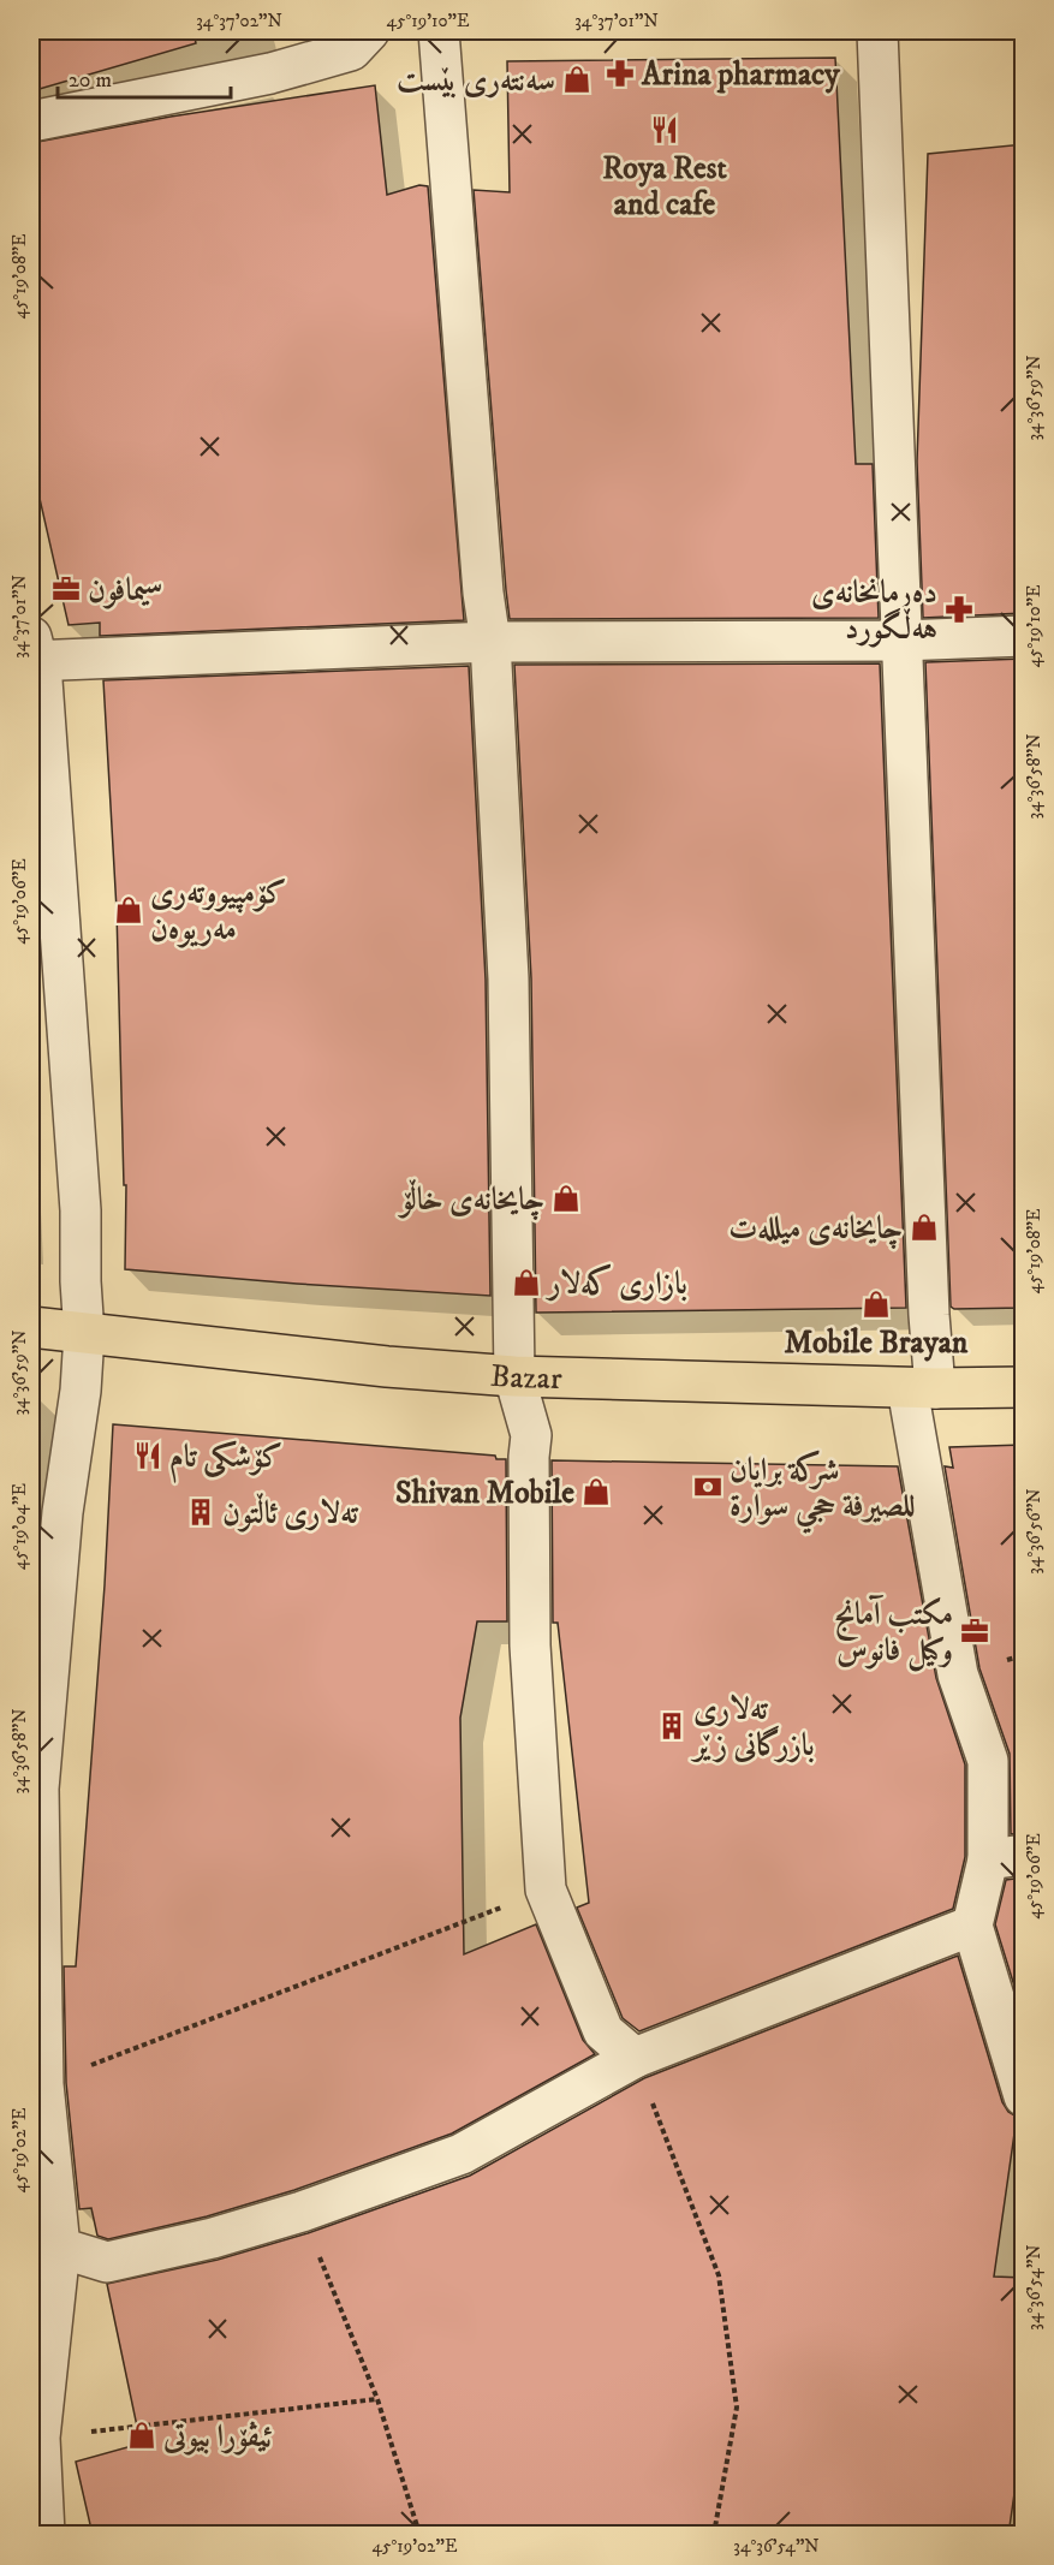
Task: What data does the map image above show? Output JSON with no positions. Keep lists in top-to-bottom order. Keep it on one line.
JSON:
{"streets":{"main road":["Bazar"]},"places":{"pharmacy":["Arina pharmacy","دەرمانخانەی هەڵگورد"],"shop":["سەنتەری بێست","کۆمپیووتەری مەریوەن","چایخانەی خاڵۆ","چایخانەی میللەت","بازاری کەلار","Mobile Brayan","Shivan Mobile","ئیڤۆرا بیوتی"],"restaurant":["Roya Rest and cafe","کۆشکی تام"],"office":["سيمافون","مكتب آمانج وكيل فانوس"],"bank":["شركة برايان للصيرفة حجي سوارة"],"building":["تەلاری ئاڵتون","تەلاری بازرگانی زێر"]},"scale_bar":"20 m","coordinates":["34°37'02\"N","45°19'10\"E","34°37'01\"N","45°19'08\"E","34°36'59\"N","34°36'58\"N","45°19'06\"E","45°19'04\"E","34°36'56\"N","45°19'02\"E","34°36'54\"N"]}
